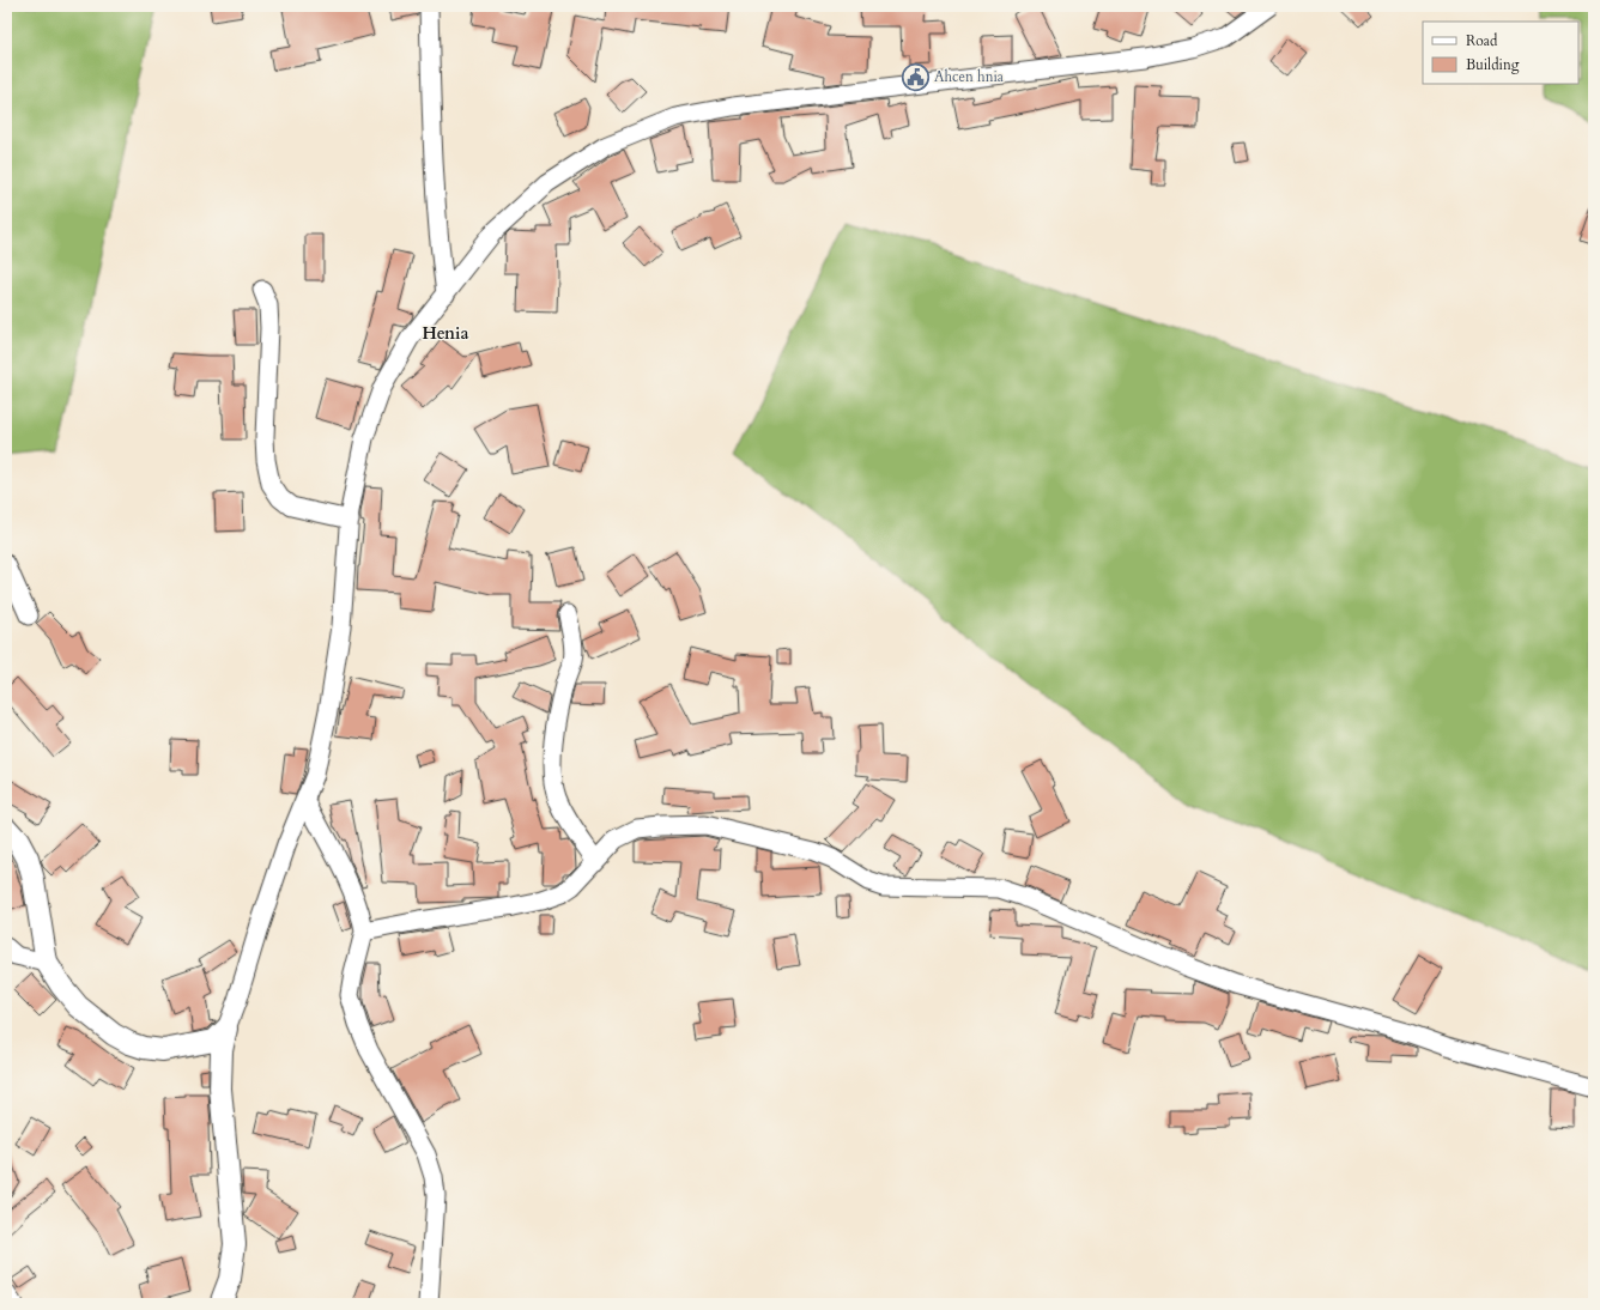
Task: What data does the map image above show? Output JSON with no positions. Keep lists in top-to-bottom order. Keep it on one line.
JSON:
{"districts":["Henia"],"places":{"public building":["Ahcen hnia"]},"legend":["Road","Building"]}
